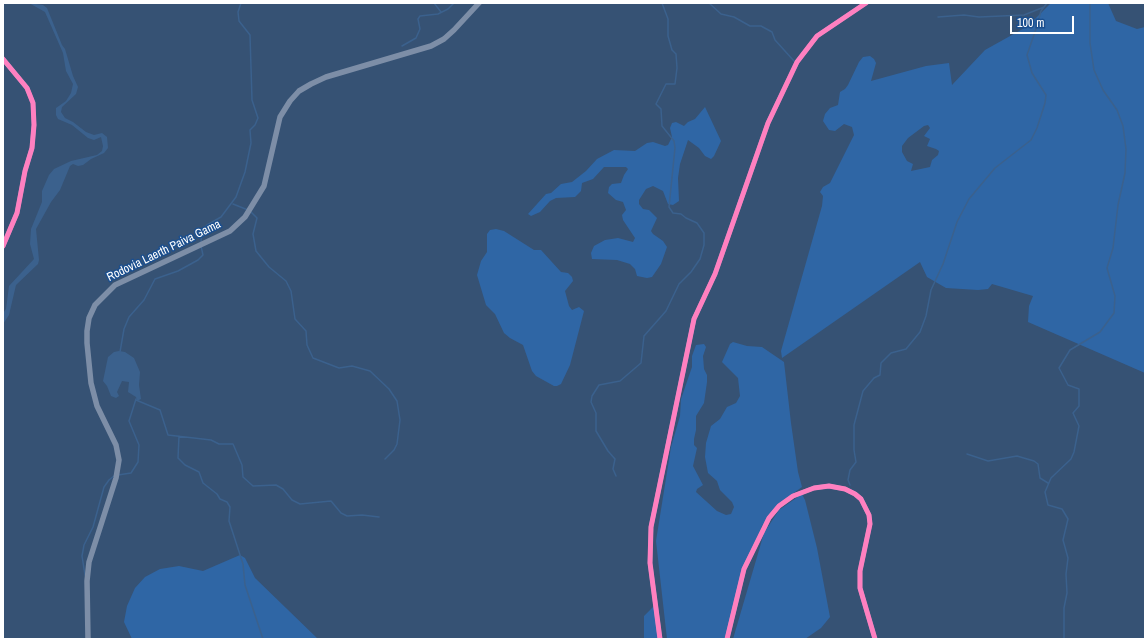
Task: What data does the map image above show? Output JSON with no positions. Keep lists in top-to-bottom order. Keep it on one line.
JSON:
{"streets":{"main road":["Rodovia Laerth Paiva Gama"]},"scale_bar":"100 m"}
